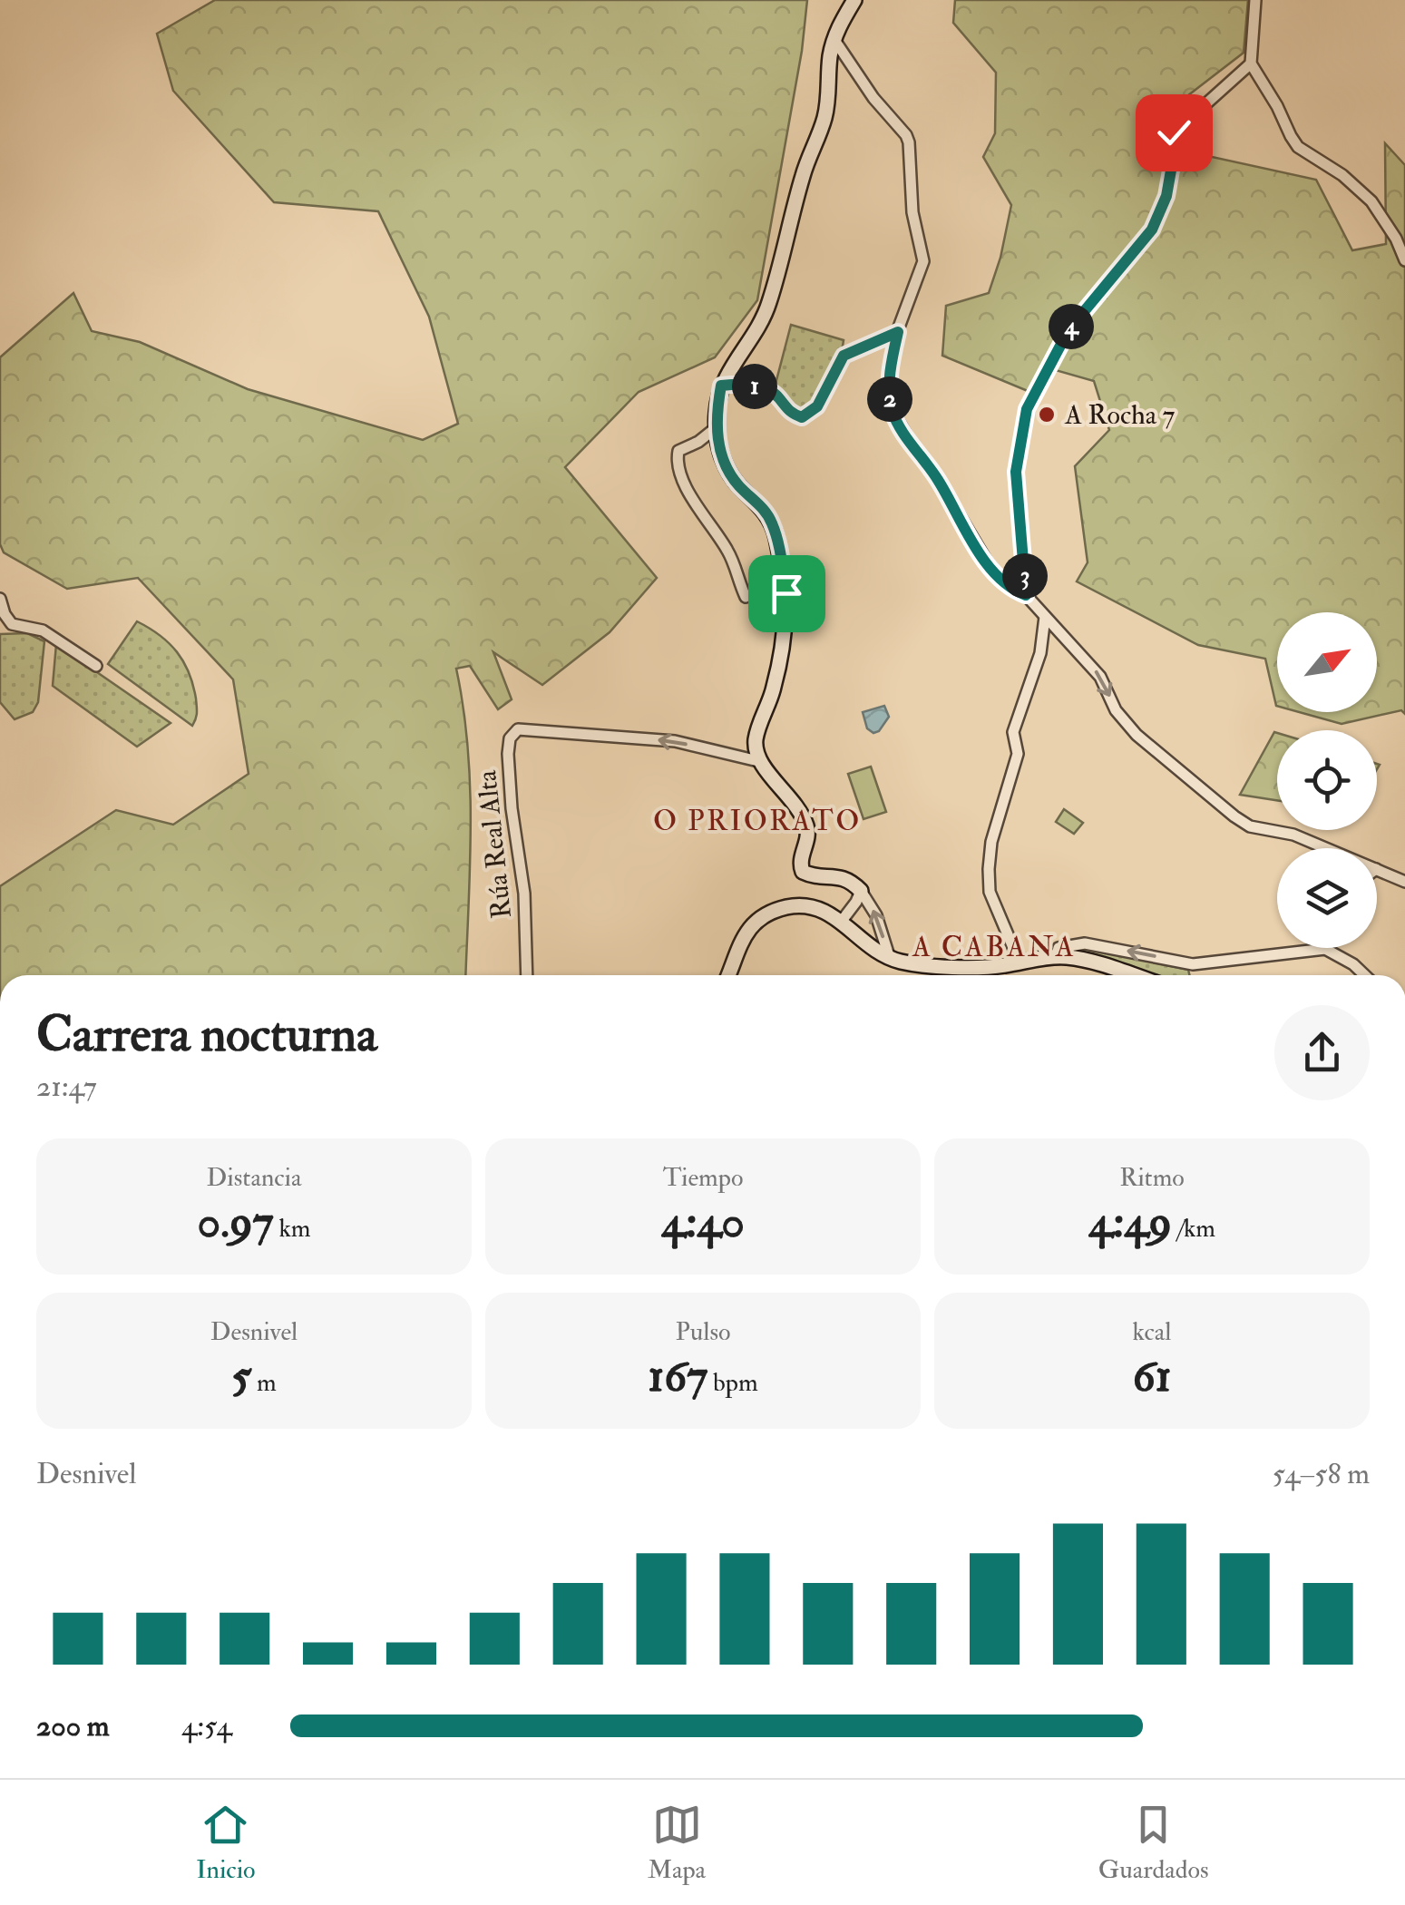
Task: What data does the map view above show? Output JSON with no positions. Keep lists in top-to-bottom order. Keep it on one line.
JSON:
{"streets":{"street":["Rúa Real Alta"]},"districts":["O PRIORATO","A CABANA"],"places":["A Rocha 7"],"north":"top right","page":{"pins":["4","1","2","3"],"heading":["Carrera nocturna","21:47"],"stats":[["Distancia","0.97 km"],["Tiempo","4:40"],["Ritmo","4:49 /km"],["Desnivel","5 m"],["Pulso","167 bpm"],["kcal","61"]],"chart":["Desnivel","54–58 m"],"list":[{"name":"200 m","note":"4:54"}],"tabs":["Inicio","Mapa","Guardados"]}}
